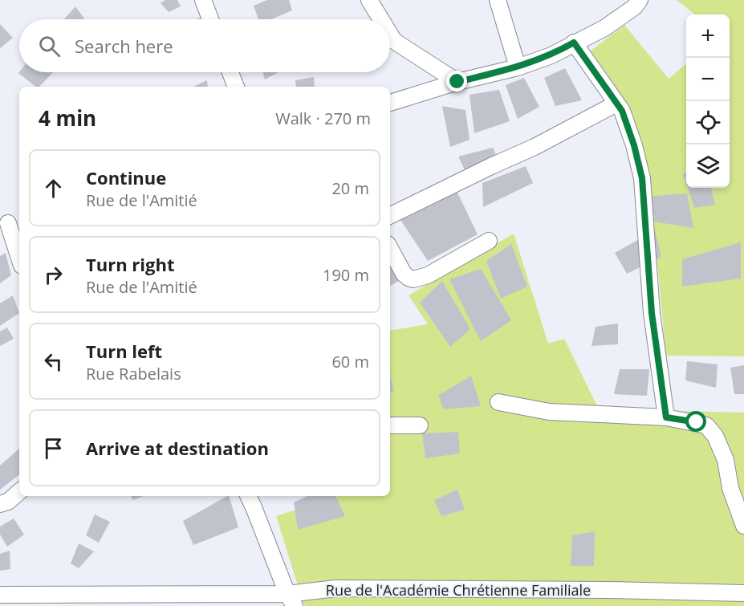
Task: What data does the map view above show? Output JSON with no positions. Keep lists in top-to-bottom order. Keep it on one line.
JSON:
{"streets":{"street":["Rue de l'Académie Chrétienne Familiale"]},"page":{"map_buttons":["+","−"],"search":"Search here","heading":["4 min","Walk · 270 m"],"list":[["Continue","Rue de l'Amitié","20 m"],["Turn right","Rue de l'Amitié","190 m"],["Turn left","Rue Rabelais","60 m"],"Arrive at destination"]}}
